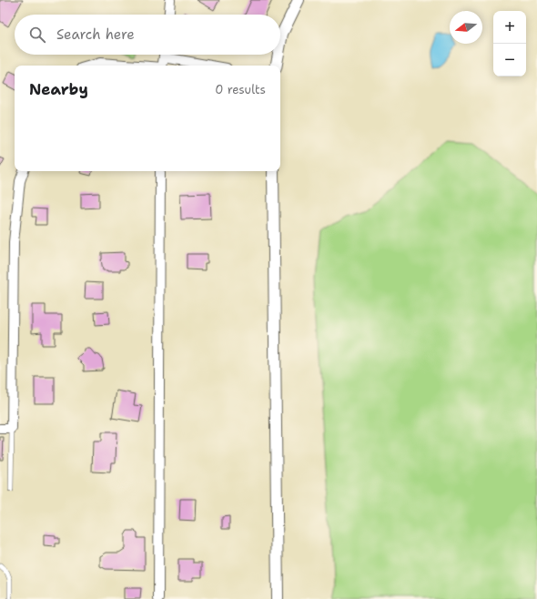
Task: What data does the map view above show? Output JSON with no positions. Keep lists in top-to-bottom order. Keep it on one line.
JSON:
{"north":"left","page":{"map_buttons":["+","−"],"search":"Search here","heading":["Nearby","0 results"]}}
